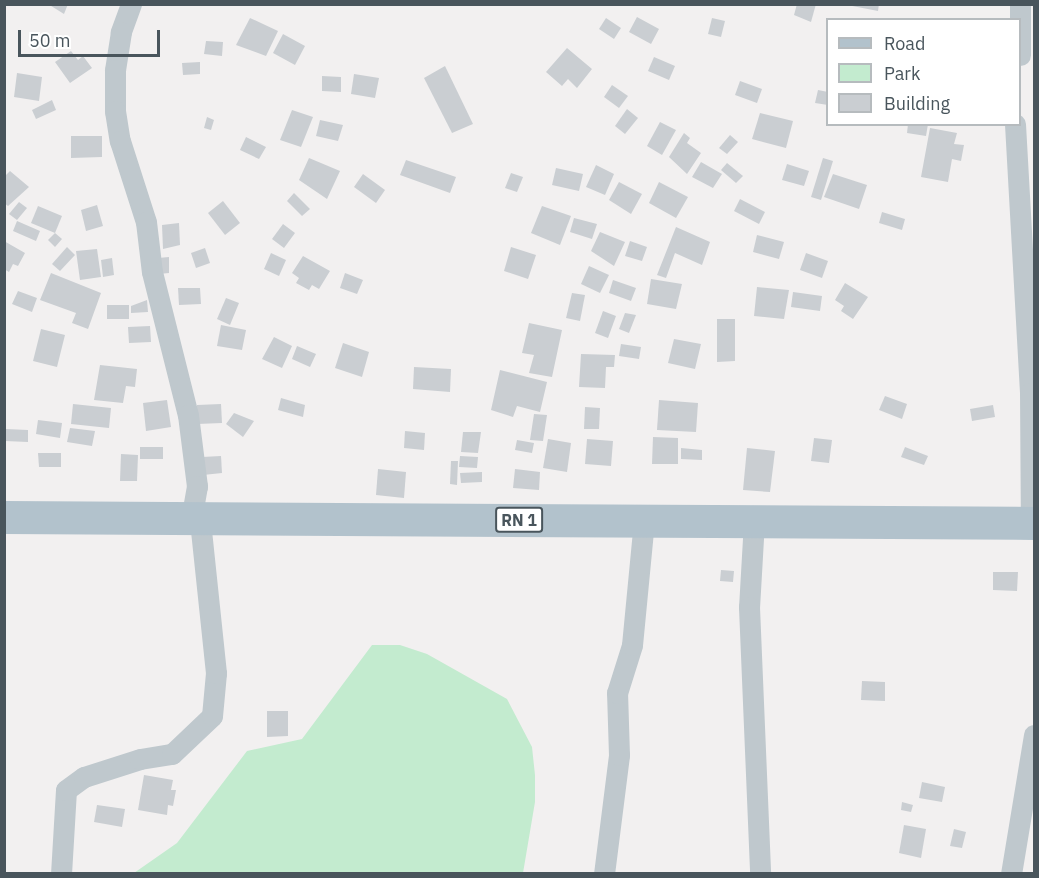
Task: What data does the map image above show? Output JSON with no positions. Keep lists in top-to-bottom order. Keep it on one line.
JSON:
{"streets":{"main road":["RN 1"]},"legend":["Road","Park","Building"],"scale_bar":"50 m"}
